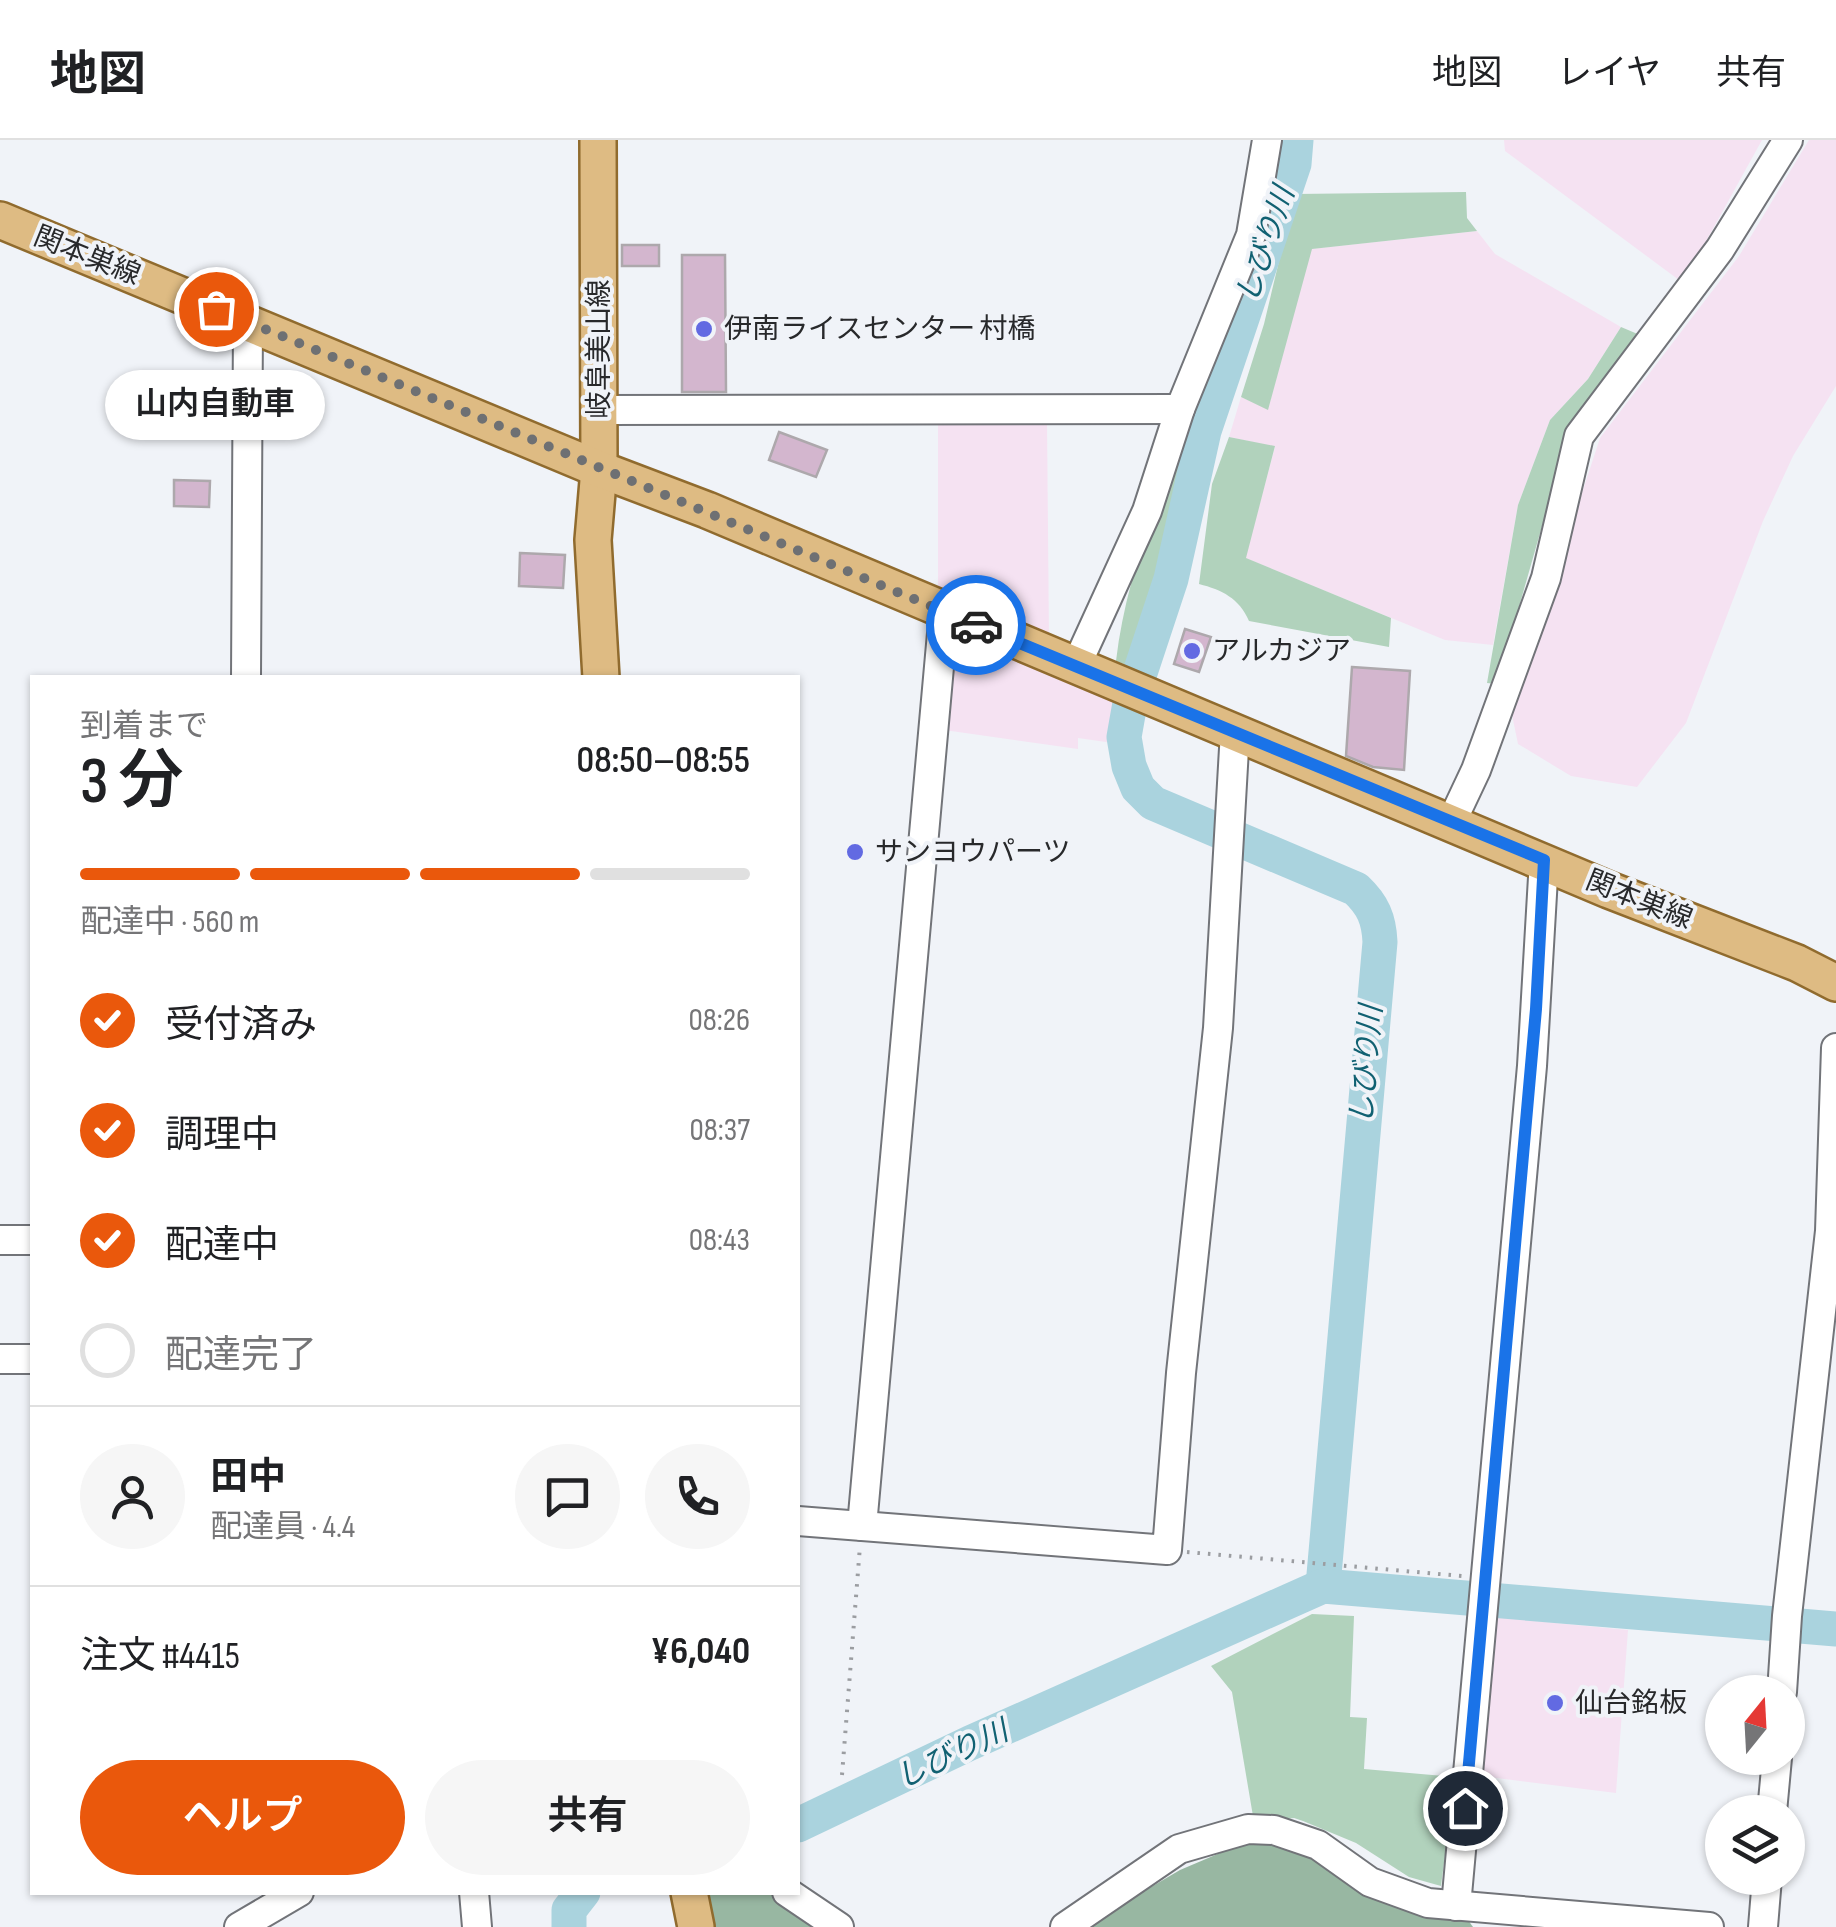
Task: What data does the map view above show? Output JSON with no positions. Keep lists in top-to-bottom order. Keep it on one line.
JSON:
{"streets":{"main road":["関本巣線","岐阜美山線"]},"crossings":[["関本巣線","岐阜美山線"]],"water":["しびり川"],"places":["山内自動車","伊南ライスセンター 村橋","アルカジア","サンヨウパーツ","仙台銘板"],"north":"top","page":{"header":"地図","nav":["地図","レイヤ","共有"],"bubble":"山内自動車","heading":["3 分","到着まで","08:50–08:55"],"panel":["田中","配達員 · 4.4","注文 #4415","¥6,040"],"bar":"配達中 · 560 m","list":[["受付済み","08:26"],["調理中","08:37"],["配達中","08:43"],"配達完了"],"buttons":["ヘルプ","共有"]}}
